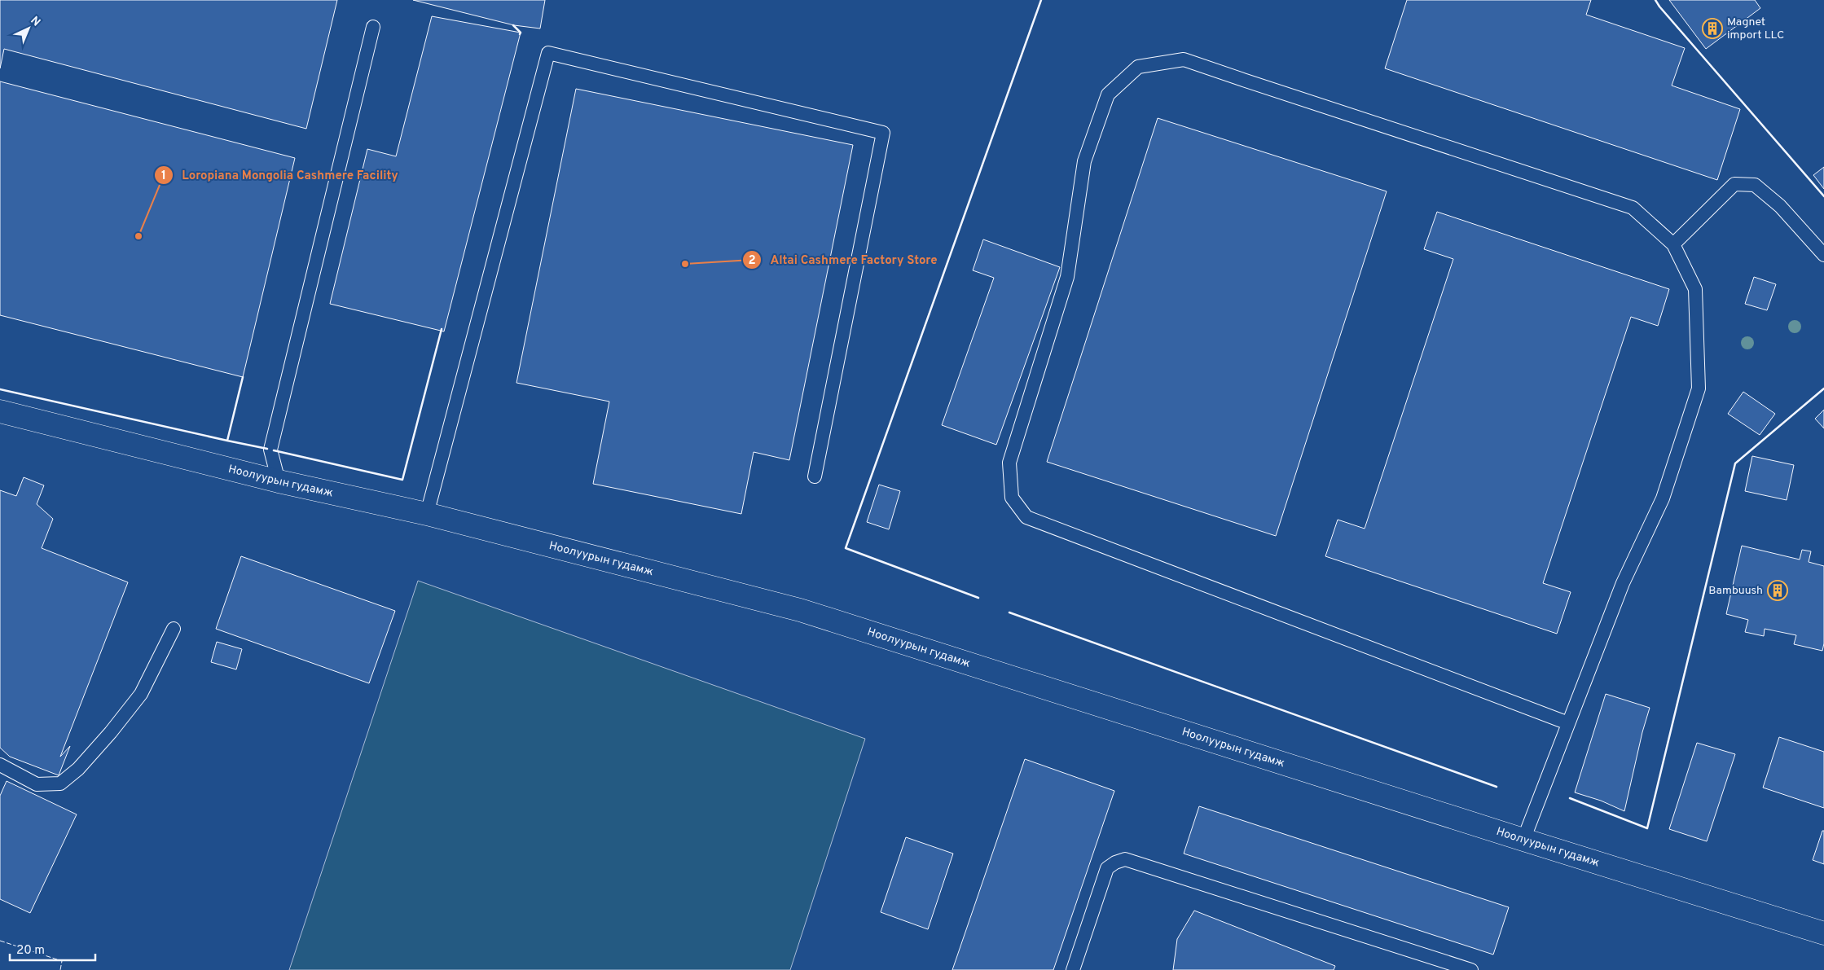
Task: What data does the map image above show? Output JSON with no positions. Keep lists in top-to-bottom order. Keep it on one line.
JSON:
{"streets":{"street":["Ноолуурын гудамж"]},"places":{"building":["Magnet import LLC","Bambuush"],"other":["Loropiana Mongolia Cashmere Facility","Altai Cashmere Factory Store"]},"scale_bar":"20 m","north":"top right"}
